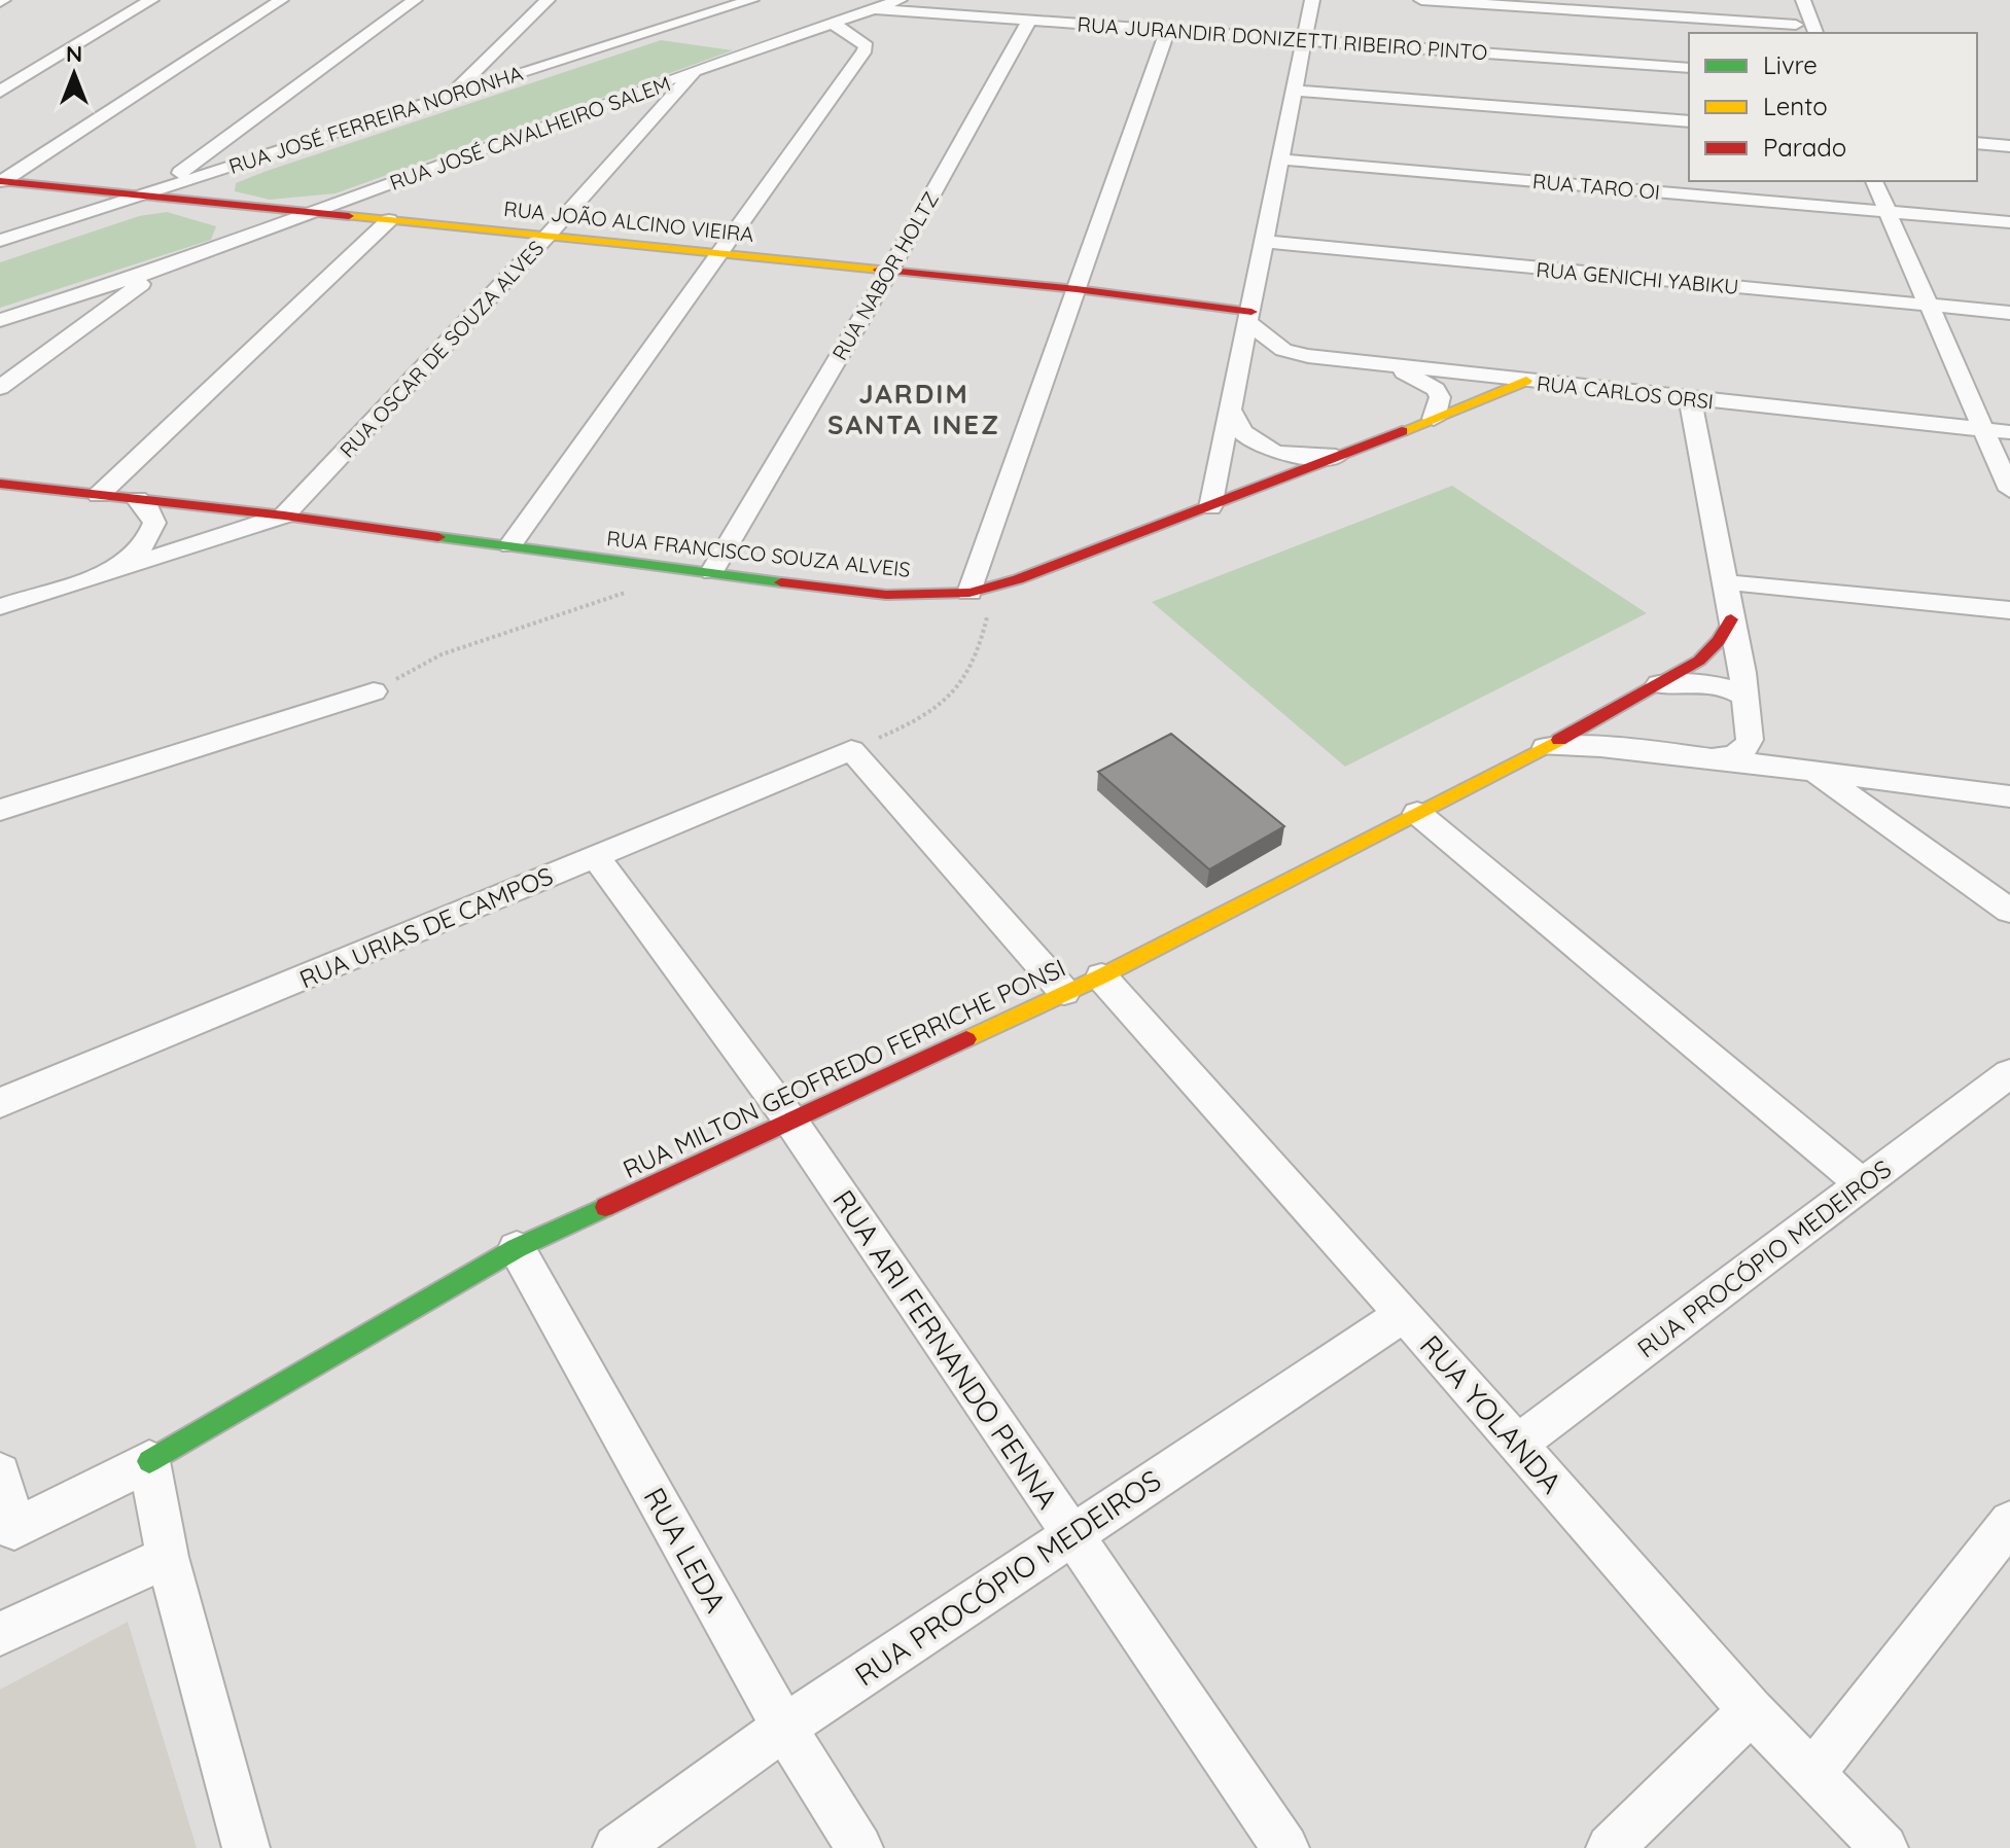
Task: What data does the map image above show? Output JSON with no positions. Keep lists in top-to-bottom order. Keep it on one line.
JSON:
{"streets":{"street":["RUA JURANDIR DONIZETTI RIBEIRO PINTO","RUA JOSÉ FERREIRA NORONHA","RUA JOSÉ CAVALHEIRO SALEM","RUA TARO OI","RUA JOÃO ALCINO VIEIRA","RUA NABOR HOLTZ","RUA GENICHI YABIKU","RUA OSCAR DE SOUZA ALVES","RUA CARLOS ORSI","RUA FRANCISCO SOUZA ALVEIS","RUA URIAS DE CAMPOS","RUA MILTON GEOFREDO FERRICHE PONSI","RUA PROCÓPIO MEDEIROS","RUA ARI FERNANDO PENNA","RUA YOLANDA","RUA LEDA"]},"crossings":[["RUA JURANDIR DONIZETTI RIBEIRO PINTO","RUA JOSÉ CAVALHEIRO SALEM"],["RUA JURANDIR DONIZETTI RIBEIRO PINTO","RUA NABOR HOLTZ"],["RUA JOSÉ FERREIRA NORONHA","RUA JOÃO ALCINO VIEIRA"],["RUA JOSÉ CAVALHEIRO SALEM","RUA JOÃO ALCINO VIEIRA"],["RUA JOSÉ CAVALHEIRO SALEM","RUA OSCAR DE SOUZA ALVES"],["RUA JOÃO ALCINO VIEIRA","RUA NABOR HOLTZ"],["RUA JOÃO ALCINO VIEIRA","RUA OSCAR DE SOUZA ALVES"],["RUA JOÃO ALCINO VIEIRA","RUA CARLOS ORSI"],["RUA NABOR HOLTZ","RUA FRANCISCO SOUZA ALVEIS"],["RUA OSCAR DE SOUZA ALVES","RUA FRANCISCO SOUZA ALVEIS"],["RUA CARLOS ORSI","RUA FRANCISCO SOUZA ALVEIS"],["RUA URIAS DE CAMPOS","RUA ARI FERNANDO PENNA"],["RUA MILTON GEOFREDO FERRICHE PONSI","RUA ARI FERNANDO PENNA"],["RUA MILTON GEOFREDO FERRICHE PONSI","RUA YOLANDA"],["RUA MILTON GEOFREDO FERRICHE PONSI","RUA LEDA"],["RUA PROCÓPIO MEDEIROS","RUA ARI FERNANDO PENNA"],["RUA PROCÓPIO MEDEIROS","RUA YOLANDA"],["RUA PROCÓPIO MEDEIROS","RUA LEDA"]],"districts":["JARDIM SANTA INEZ"],"legend":["Livre","Lento","Parado"],"north":"top"}
